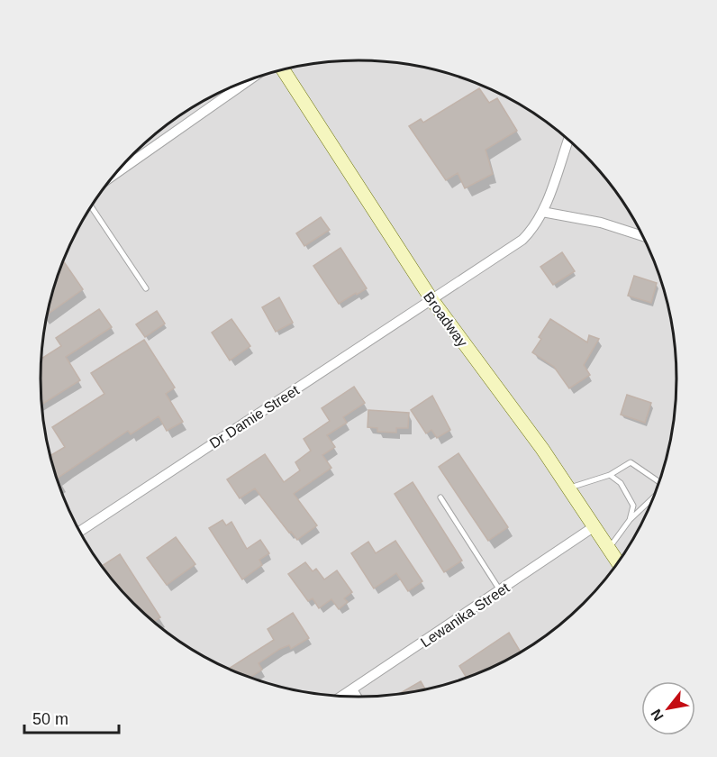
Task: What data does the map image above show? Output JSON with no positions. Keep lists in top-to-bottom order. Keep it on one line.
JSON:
{"streets":{"main road":["Broadway"],"street":["Dr Damie Street","Lewanika Street"]},"crossings":[["Broadway","Dr Damie Street"],["Broadway","Lewanika Street"]],"scale_bar":"50 m","north":"bottom left"}
